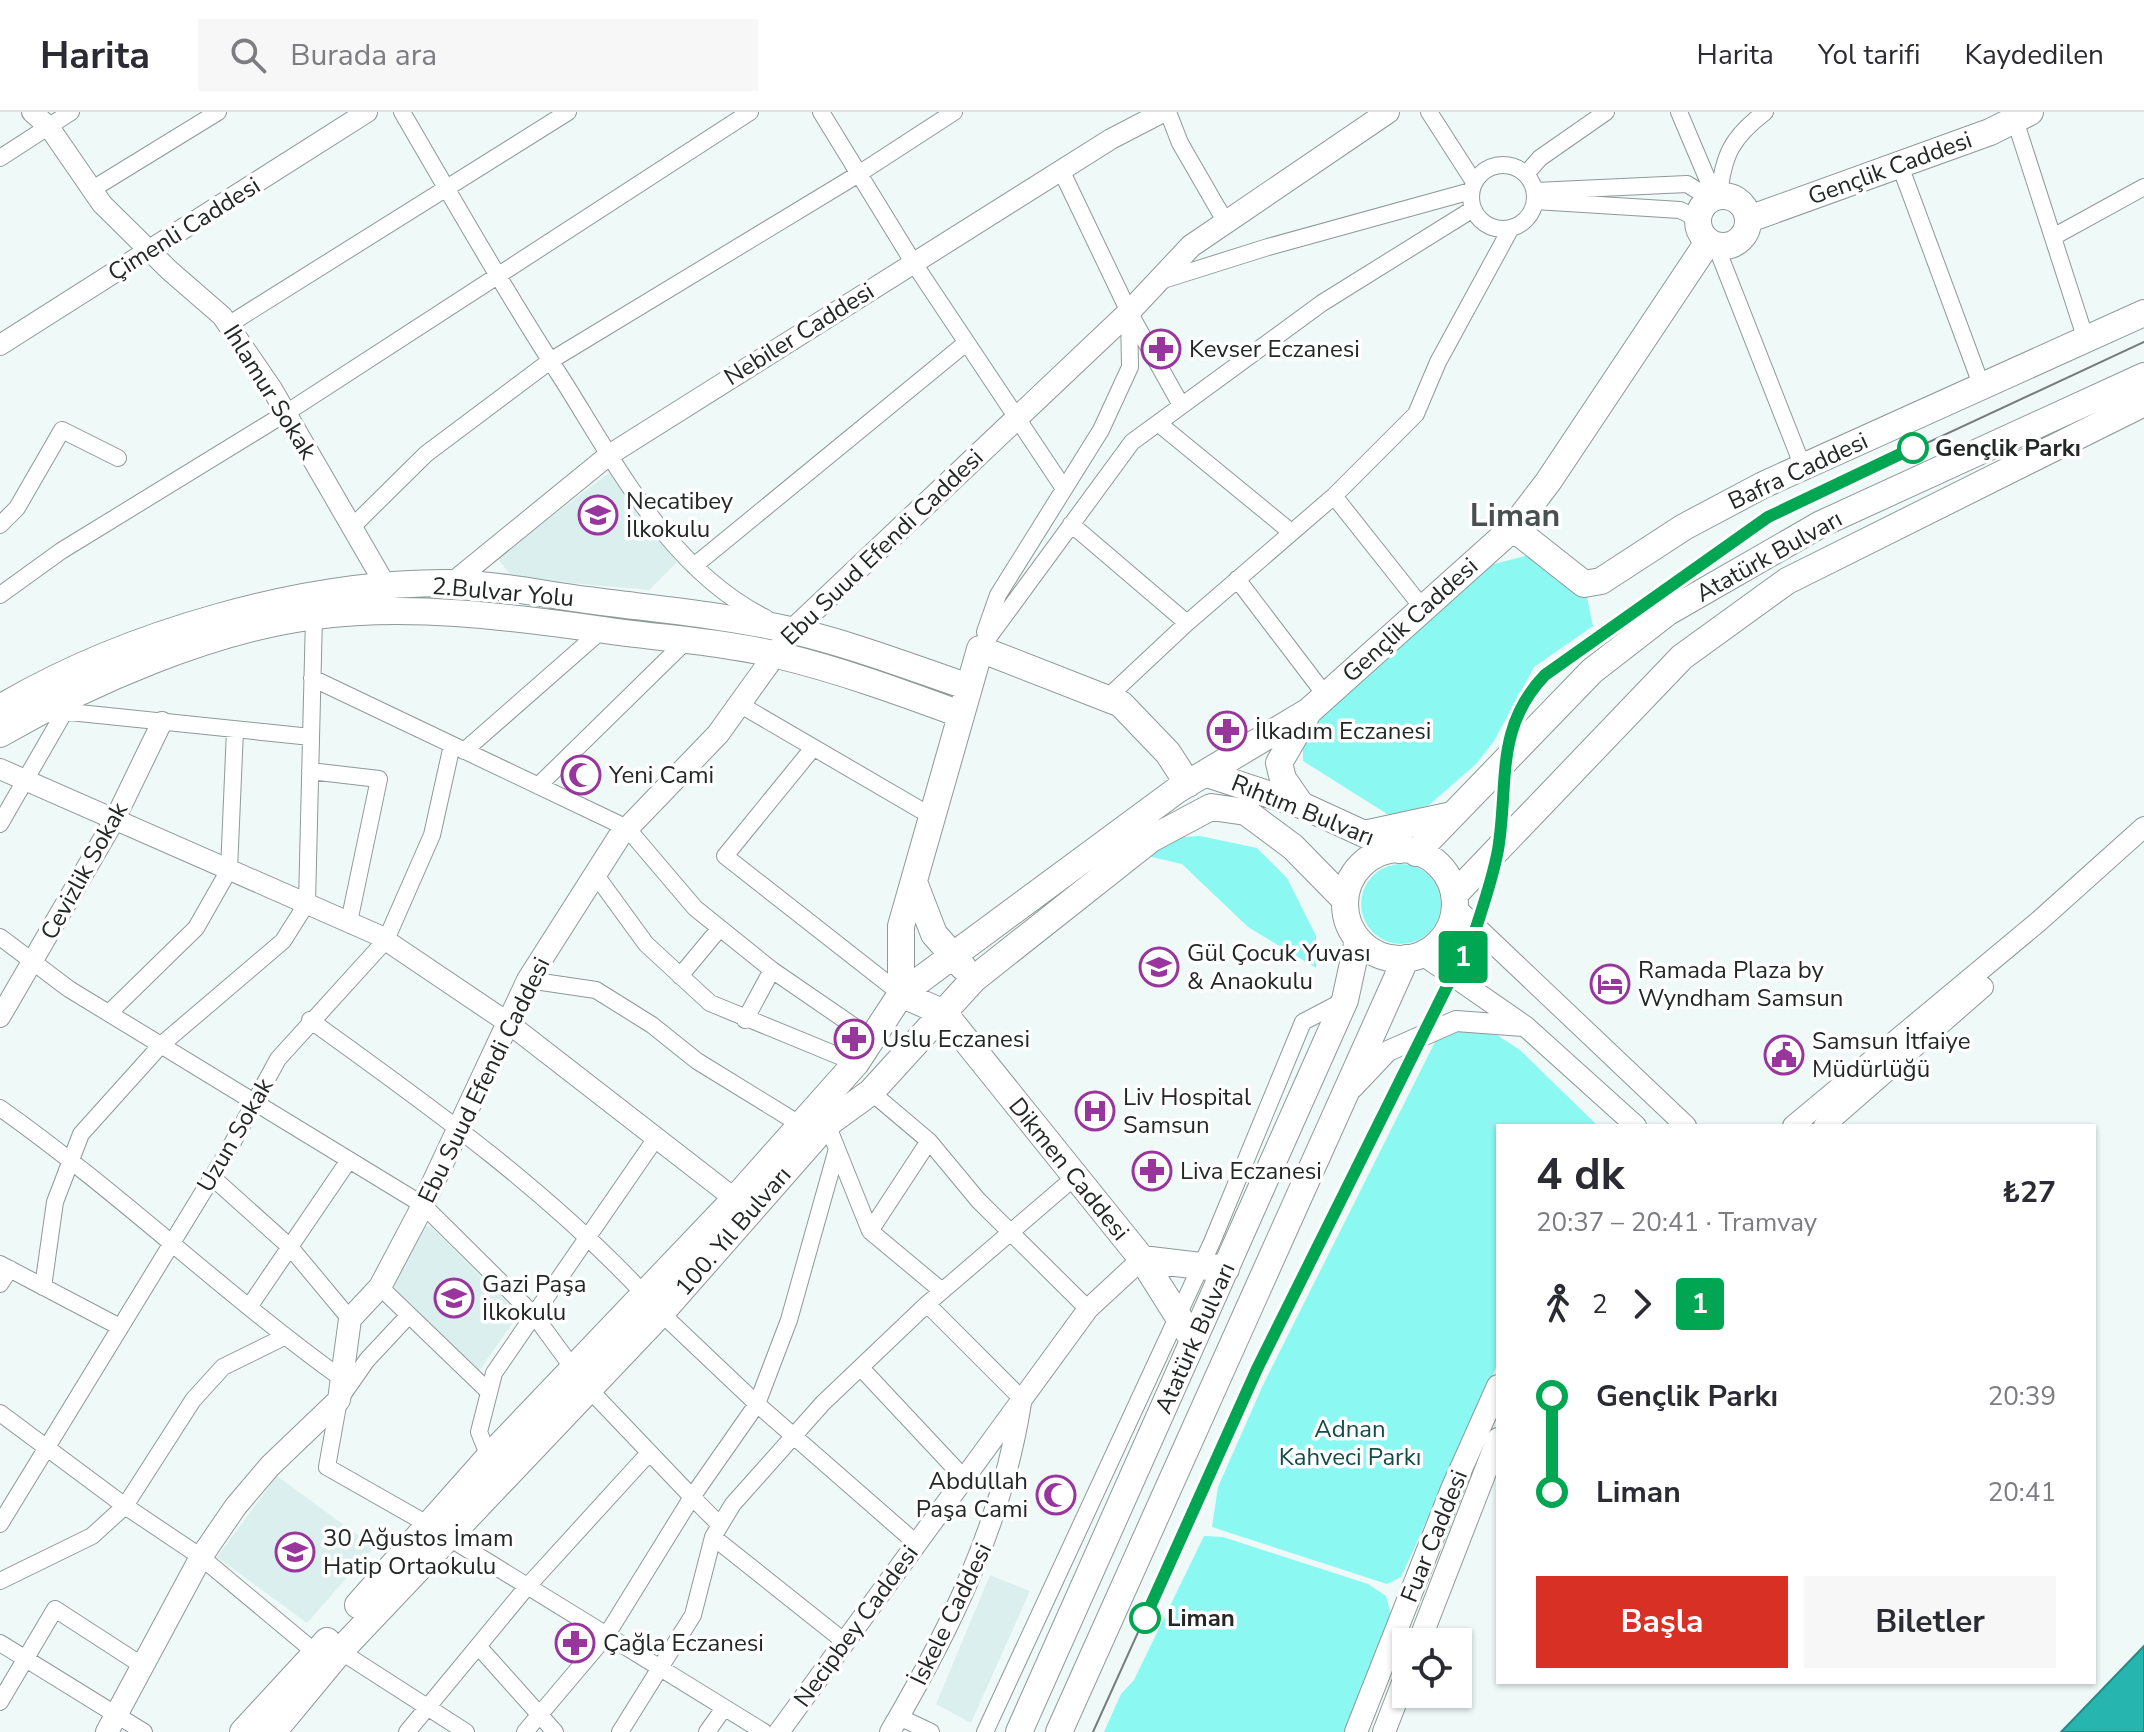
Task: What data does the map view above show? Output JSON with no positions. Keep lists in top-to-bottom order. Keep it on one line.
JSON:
{"streets":{"main road":["Gençlik Caddesi","Bafra Caddesi","Ebu Suud Efendi Caddesi","Atatürk Bulvarı","2.Bulvar Yolu","Rıhtım Bulvarı","Dikmen Caddesi","100. Yıl Bulvarı","Fuar Caddesi"],"street":["Çimenli Caddesi","Nebiler Caddesi","Ihlamur Sokak","Cevizlik Sokak","Uzun Sokak","İskele Caddesi","Necipbey Caddesi"]},"crossings":[["Gençlik Caddesi","Bafra Caddesi"],["Gençlik Caddesi","Rıhtım Bulvarı"],["Gençlik Caddesi","100. Yıl Bulvarı"],["Çimenli Caddesi","Ihlamur Sokak"],["Nebiler Caddesi","2.Bulvar Yolu"],["Ihlamur Sokak","2.Bulvar Yolu"],["Ebu Suud Efendi Caddesi","2.Bulvar Yolu"],["Atatürk Bulvarı","Rıhtım Bulvarı"],["Atatürk Bulvarı","Dikmen Caddesi"],["Rıhtım Bulvarı","100. Yıl Bulvarı"],["Dikmen Caddesi","100. Yıl Bulvarı"],["Dikmen Caddesi","Necipbey Caddesi"],["İskele Caddesi","Necipbey Caddesi"]],"districts":["Liman"],"parks":["Adnan Kahveci Parkı"],"places":{"pharmacy":["Kevser Eczanesi","İlkadım Eczanesi","Uslu Eczanesi","Liva Eczanesi","Çağla Eczanesi"],"other":["Gençlik Parkı","Liman"],"school or university":["Necatibey İlkokulu","Gül Çocuk Yuvası & Anaokulu","Gazi Paşa İlkokulu","30 Ağustos İmam Hatip Ortaokulu"],"mosque":["Yeni Cami","Abdullah Paşa Cami"],"hotel":["Ramada Plaza by Wyndham Samsun"],"public building":["Samsun İtfaiye Müdürlüğü"],"hospital":["Liv Hospital Samsun"]},"lines":["tram line 1"],"page":{"header":"Harita","search":"Burada ara","nav":["Harita","Yol tarifi","Kaydedilen"],"on_map":"1","heading":["4 dk","20:37 – 20:41 · Tramvay","₺27"],"legs":["2","1"],"list":[{"name":"Gençlik Parkı","value":"20:39"},{"name":"Liman","value":"20:41"}],"buttons":["Başla","Biletler"]}}
